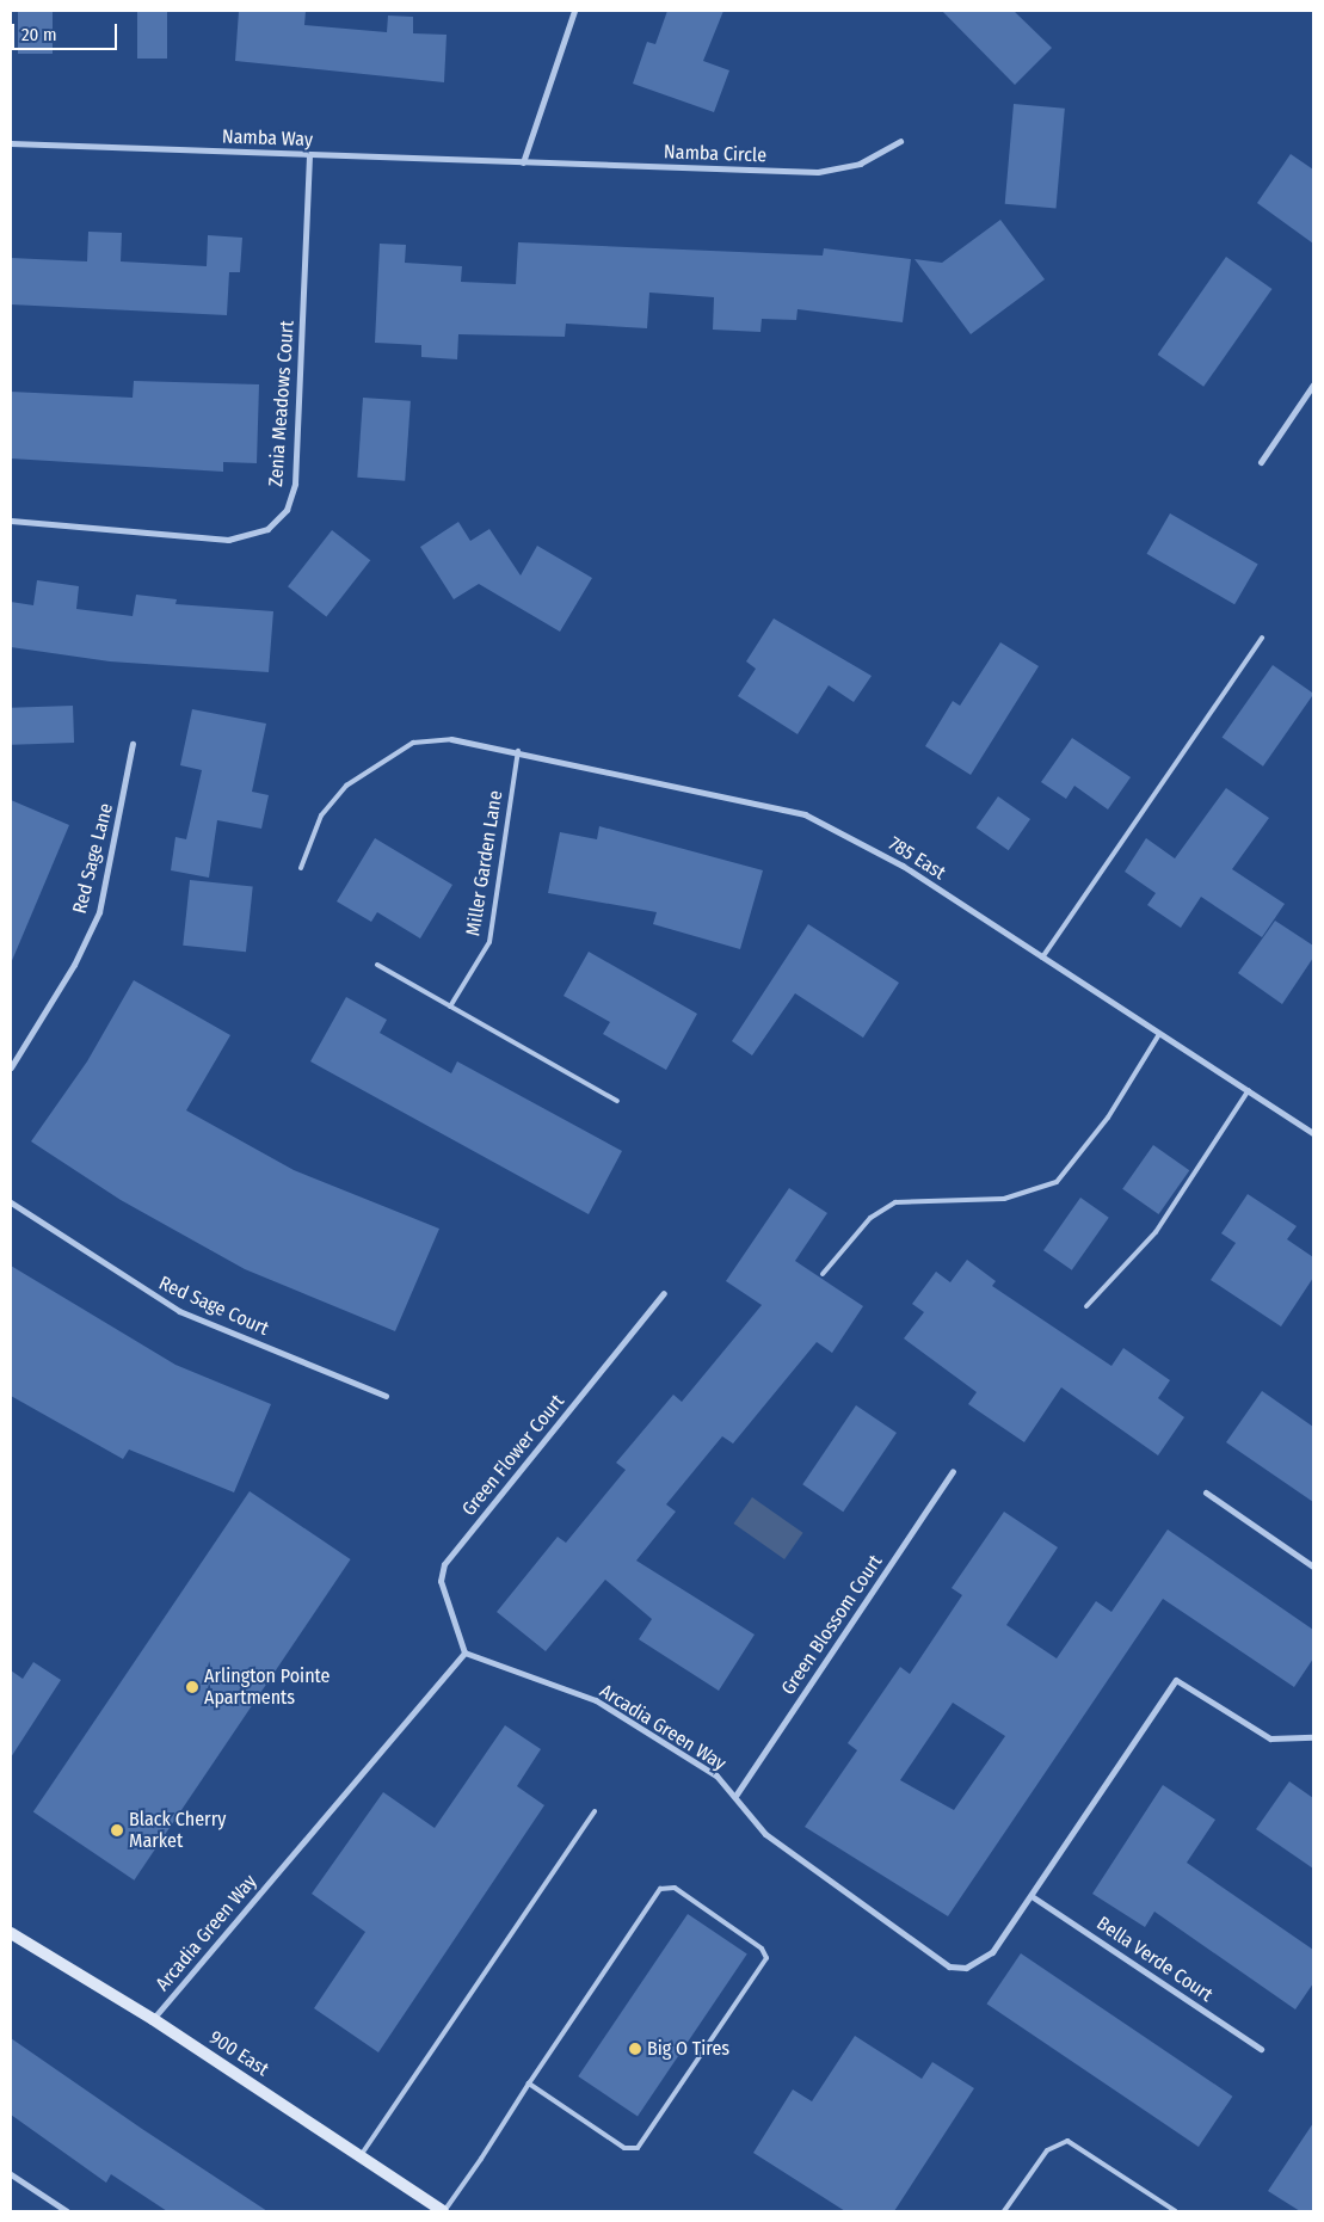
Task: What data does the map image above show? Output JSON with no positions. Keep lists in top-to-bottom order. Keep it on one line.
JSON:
{"streets":{"main road":["900 East"],"street":["Namba Way","Namba Circle","Zenia Meadows Court","Red Sage Lane","785 East","Red Sage Court","Green Flower Court","Green Blossom Court","Arcadia Green Way","Bella Verde Court"],"lane":["Miller Garden Lane"]},"crossings":[["Namba Way","Namba Circle"],["Namba Way","Zenia Meadows Court"],["785 East","Miller Garden Lane"],["Green Flower Court","Arcadia Green Way"],["Green Blossom Court","Arcadia Green Way"],["Arcadia Green Way","Bella Verde Court"],["Arcadia Green Way","900 East"]],"places":["Arlington Pointe Apartments","Black Cherry Market","Big O Tires"],"scale_bar":"20 m"}
